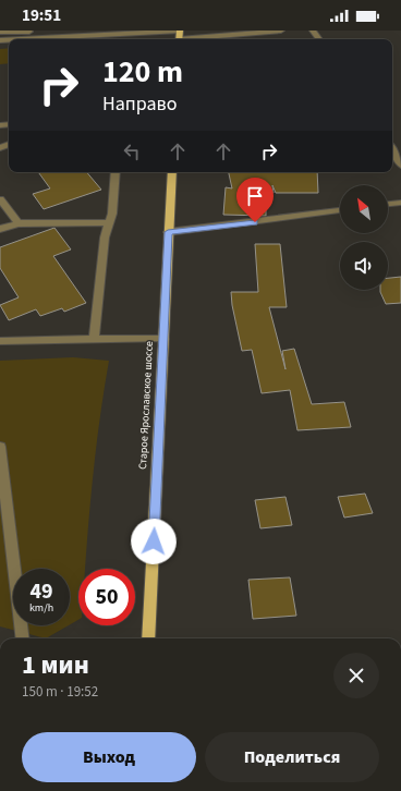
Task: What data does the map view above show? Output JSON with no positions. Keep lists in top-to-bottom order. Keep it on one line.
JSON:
{"streets":{"main road":["Старое Ярославское шоссе"]},"north":"top left","page":{"status":"19:51","turn":["120 m","Направо"],"speed":"49 km/h","limit":"50","heading":["1 мин","150 m · 19:52"],"buttons":["Выход","Поделиться"]}}
